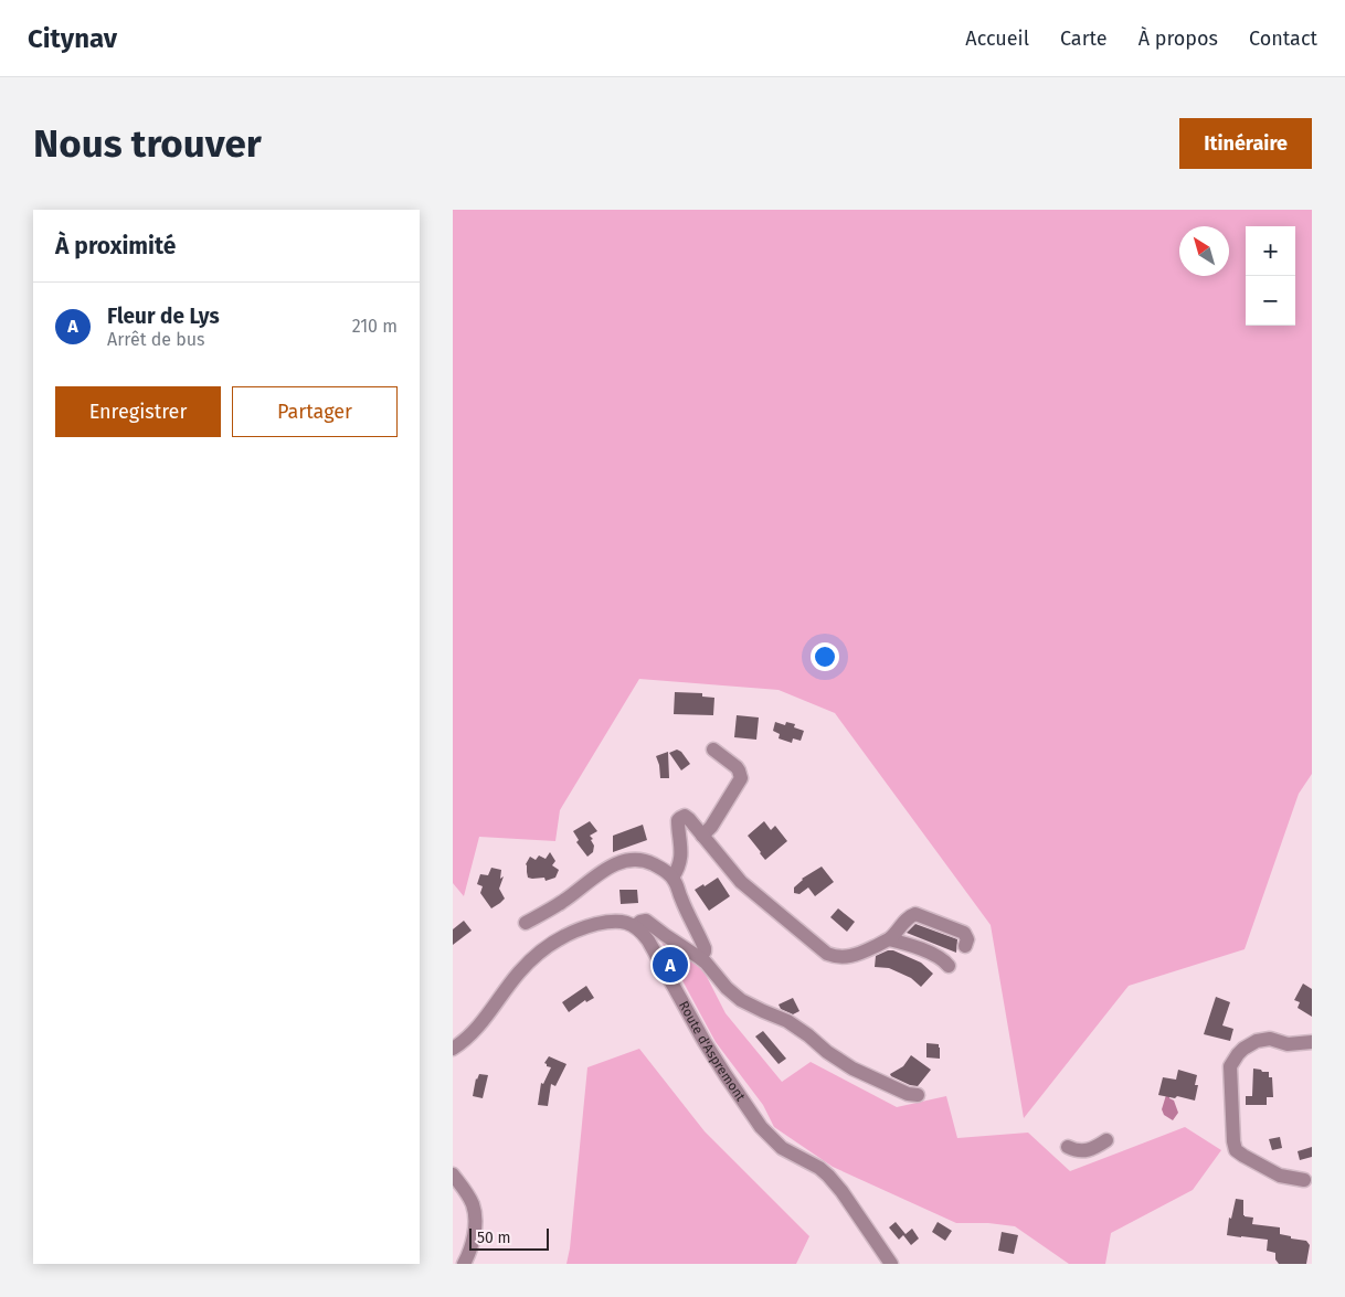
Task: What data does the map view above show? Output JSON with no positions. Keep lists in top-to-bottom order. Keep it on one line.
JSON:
{"streets":{"street":["Route d'Aspremont"]},"scale_bar":"50 m","north":"top left","page":{"header":"Citynav","nav":["Accueil","Carte","À propos","Contact"],"buttons":["Itinéraire",["Enregistrer","Partager"]],"title":"Nous trouver","heading":"À proximité","map_buttons":["+","−"],"list":[{"mark":"A","name":"Fleur de Lys","note":"Arrêt de bus","value":"210 m"}],"pins":"A","scale":"50 m"}}
